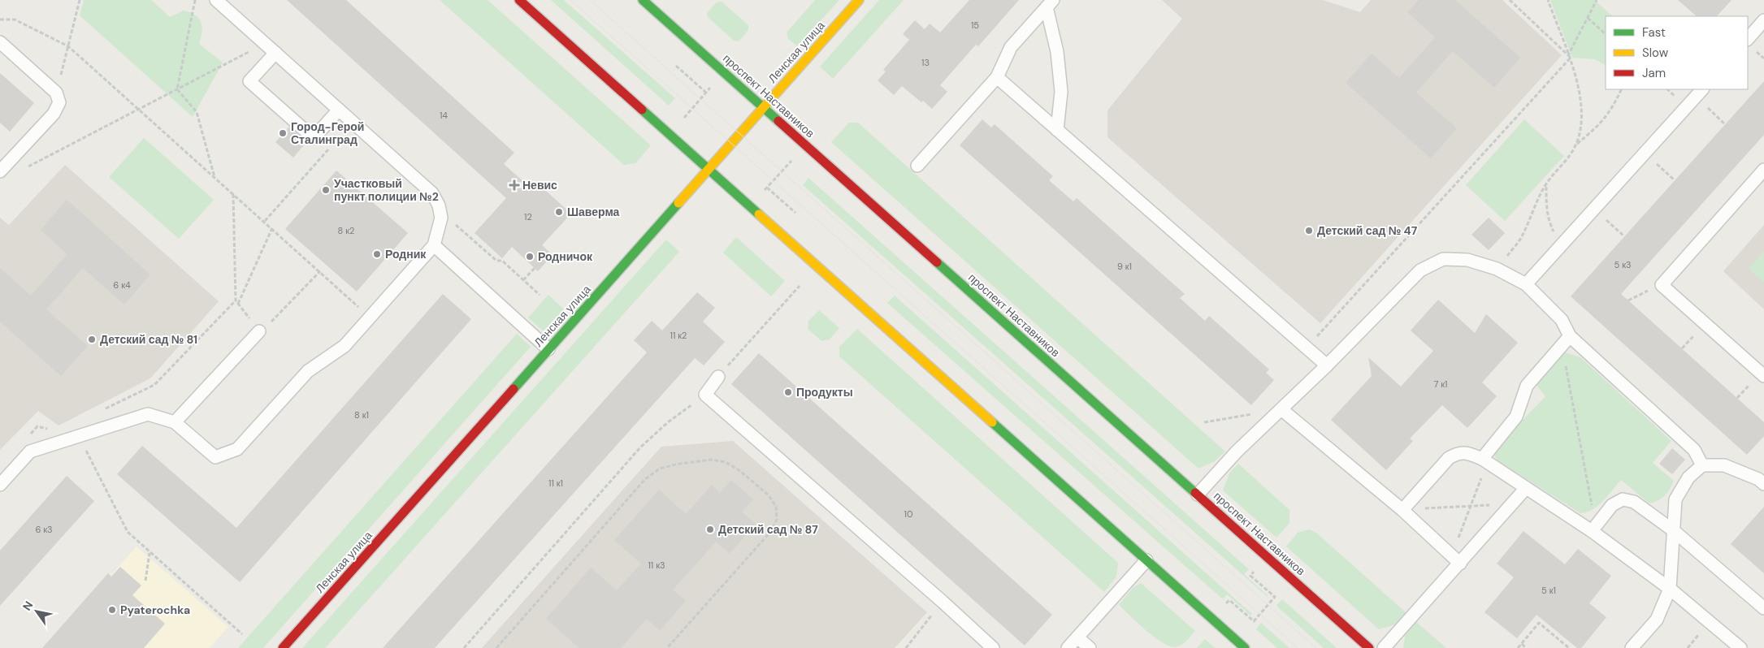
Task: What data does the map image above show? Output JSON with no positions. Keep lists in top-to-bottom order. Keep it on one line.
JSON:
{"streets":{"main road":["Ленская улица","проспект Наставников"]},"crossings":[["Ленская улица","проспект Наставников"]],"places":{"other":["Город-Герой Сталинград","Участковый пункт полиции №2","Шаверма","Детский сад № 47","Родник","Родничок","Детский сад № 81","Продукты","Детский сад № 87","Pyaterochka"],"health":["Невис"]},"house_numbers":["15","13","14","12","8 к2","5 к3","9 к1","6 к4","11 к2","7 к1","8 к1","11 к1","10","6 к3","11 к3","5 к1"],"legend":["Fast","Slow","Jam"],"north":"top left"}
